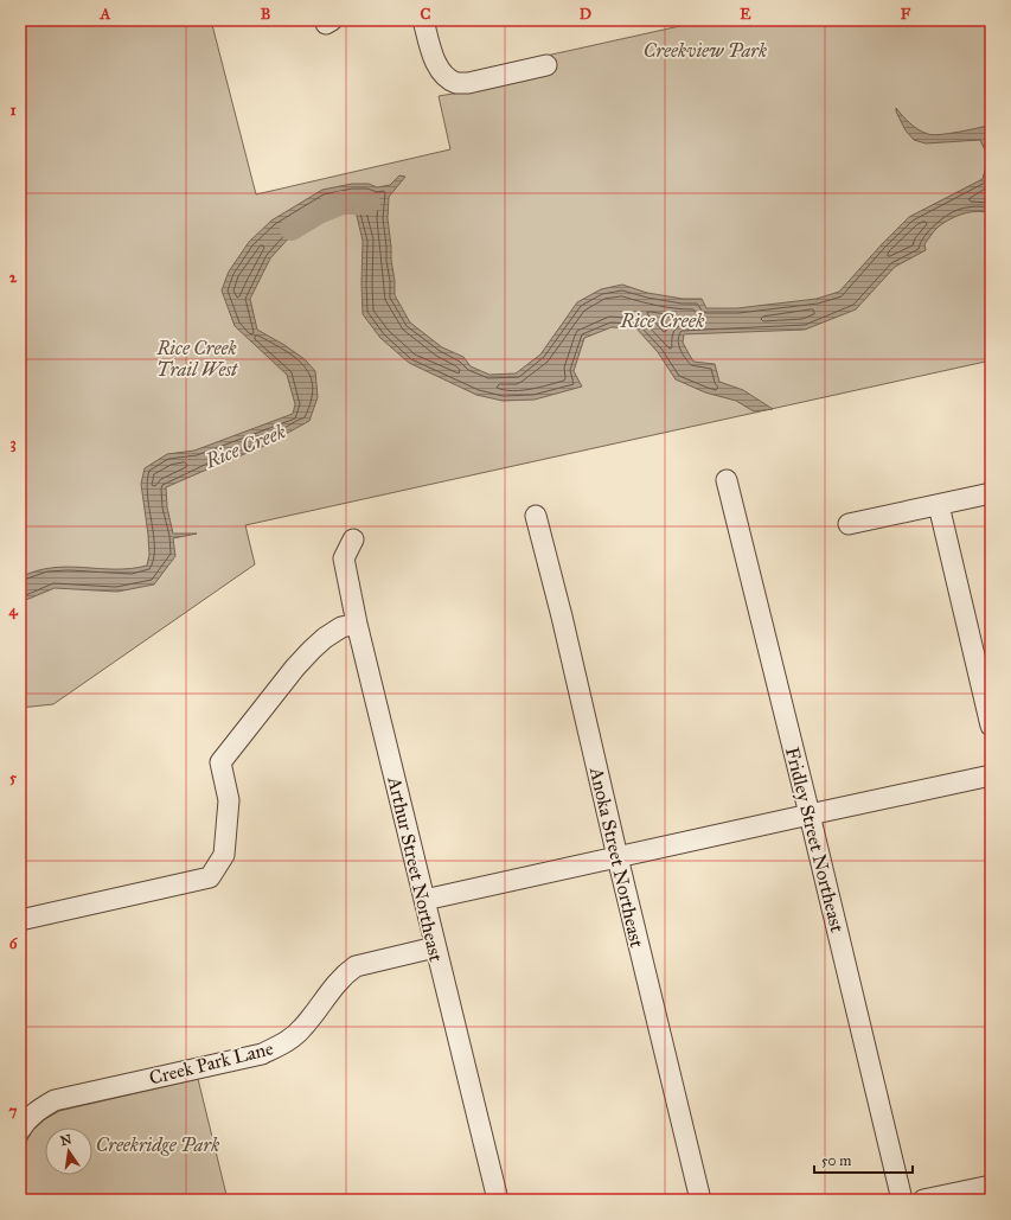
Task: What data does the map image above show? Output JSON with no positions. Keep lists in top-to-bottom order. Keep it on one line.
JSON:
{"streets":{"street":["Fridley Street Northeast","Anoka Street Northeast","Arthur Street Northeast","Creek Park Lane"]},"crossings":[["Arthur Street Northeast","Creek Park Lane"]],"water":["Rice Creek"],"parks":["Creekview Park","Rice Creek Trail West","Creekridge Park"],"scale_bar":"50 m","north":"top","grid":{"columns":["A","B","C","D","E","F"],"rows":["1","2","3","4","5","6","7"]}}
